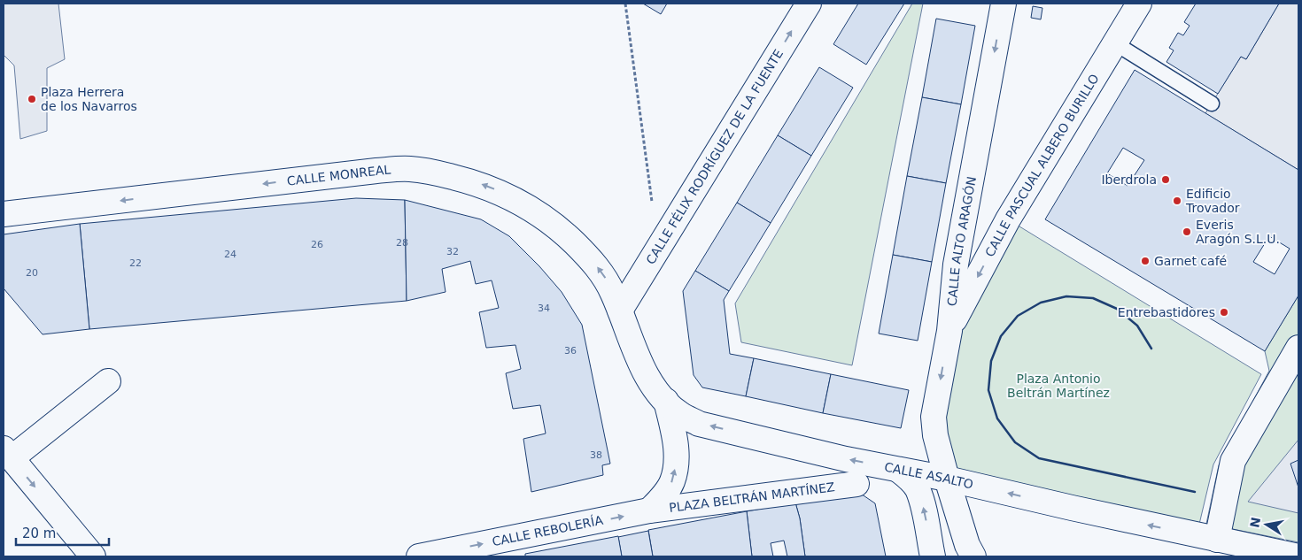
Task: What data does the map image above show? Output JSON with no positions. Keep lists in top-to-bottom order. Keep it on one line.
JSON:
{"streets":{"street":["CALLE FÉLIX RODRÍGUEZ DE LA FUENTE","CALLE PASCUAL ALBERO BURILLO","CALLE MONREAL","CALLE ALTO ARAGÓN","CALLE ASALTO","PLAZA BELTRÁN MARTÍNEZ","CALLE REBOLERÍA"]},"crossings":[["CALLE FÉLIX RODRÍGUEZ DE LA FUENTE","CALLE MONREAL"],["CALLE FÉLIX RODRÍGUEZ DE LA FUENTE","CALLE ASALTO"],["CALLE PASCUAL ALBERO BURILLO","CALLE ALTO ARAGÓN"],["CALLE MONREAL","CALLE ASALTO"],["CALLE ALTO ARAGÓN","CALLE ASALTO"],["PLAZA BELTRÁN MARTÍNEZ","CALLE REBOLERÍA"]],"one_way":["CALLE FÉLIX RODRÍGUEZ DE LA FUENTE","CALLE PASCUAL ALBERO BURILLO","CALLE MONREAL","CALLE ALTO ARAGÓN","CALLE ASALTO","CALLE REBOLERÍA"],"parks":["Plaza Antonio Beltrán Martínez"],"places":["Plaza Herrera de los Navarros","Iberdrola","Edificio Trovador","Everis Aragón S.L.U.","Garnet café","Entrebastidores"],"house_numbers":["28","26","32","24","22","20","34","36","38"],"scale_bar":"20 m","north":"left"}
